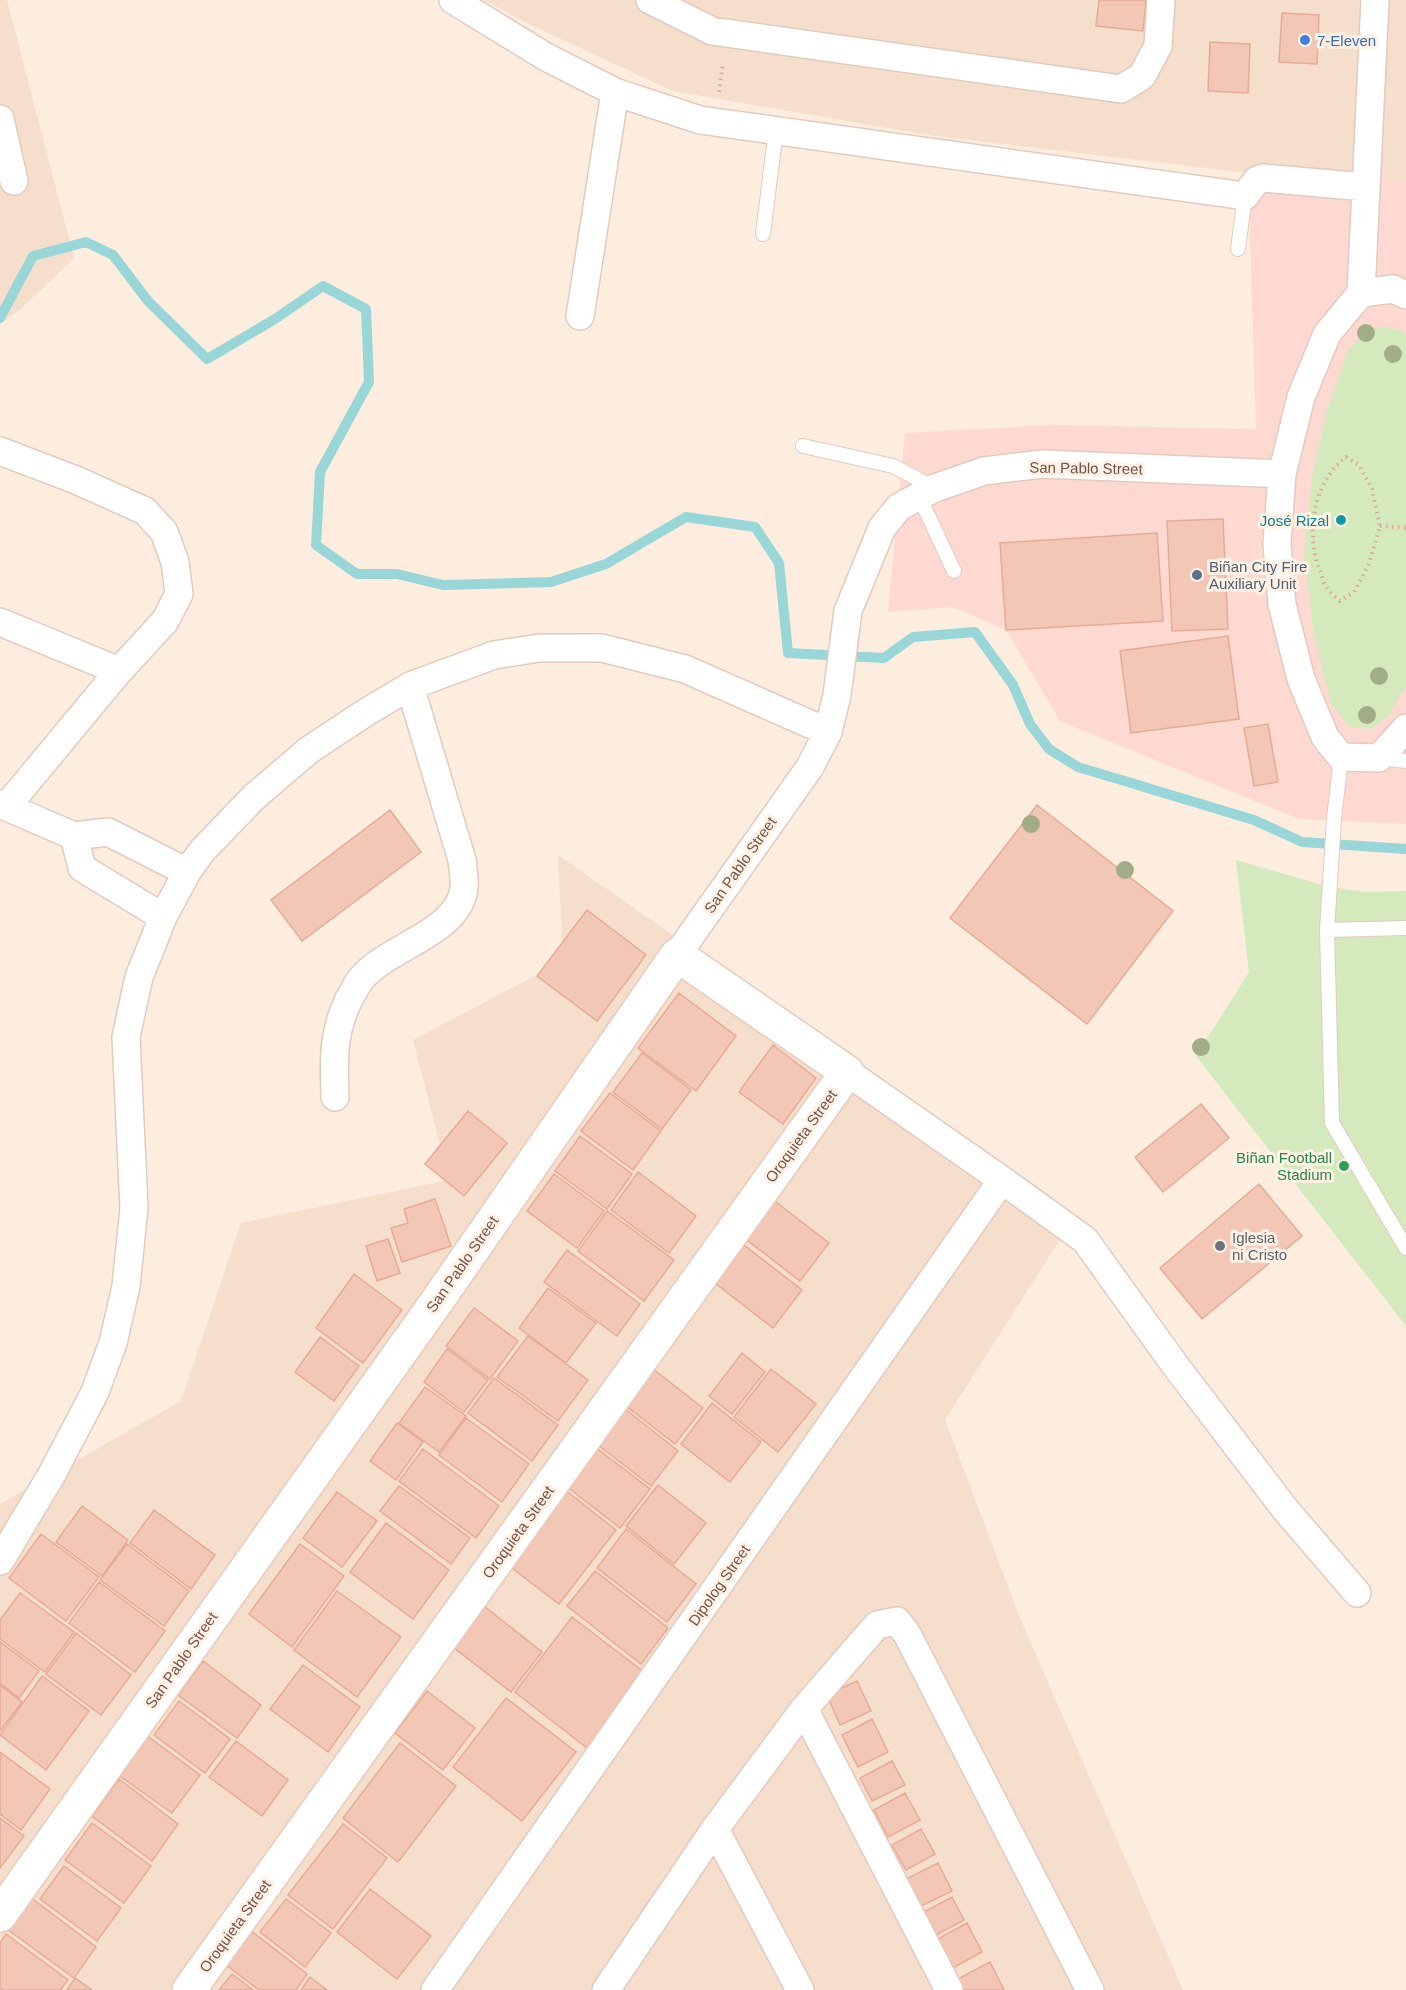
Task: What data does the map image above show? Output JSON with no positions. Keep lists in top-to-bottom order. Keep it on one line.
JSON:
{"streets":{"street":["San Pablo Street","Oroquieta Street","Dipolog Street"]},"places":["7-Eleven","José Rizal","Biñan City Fire Auxiliary Unit","Biñan Football Stadium","Iglesia ni Cristo"]}
